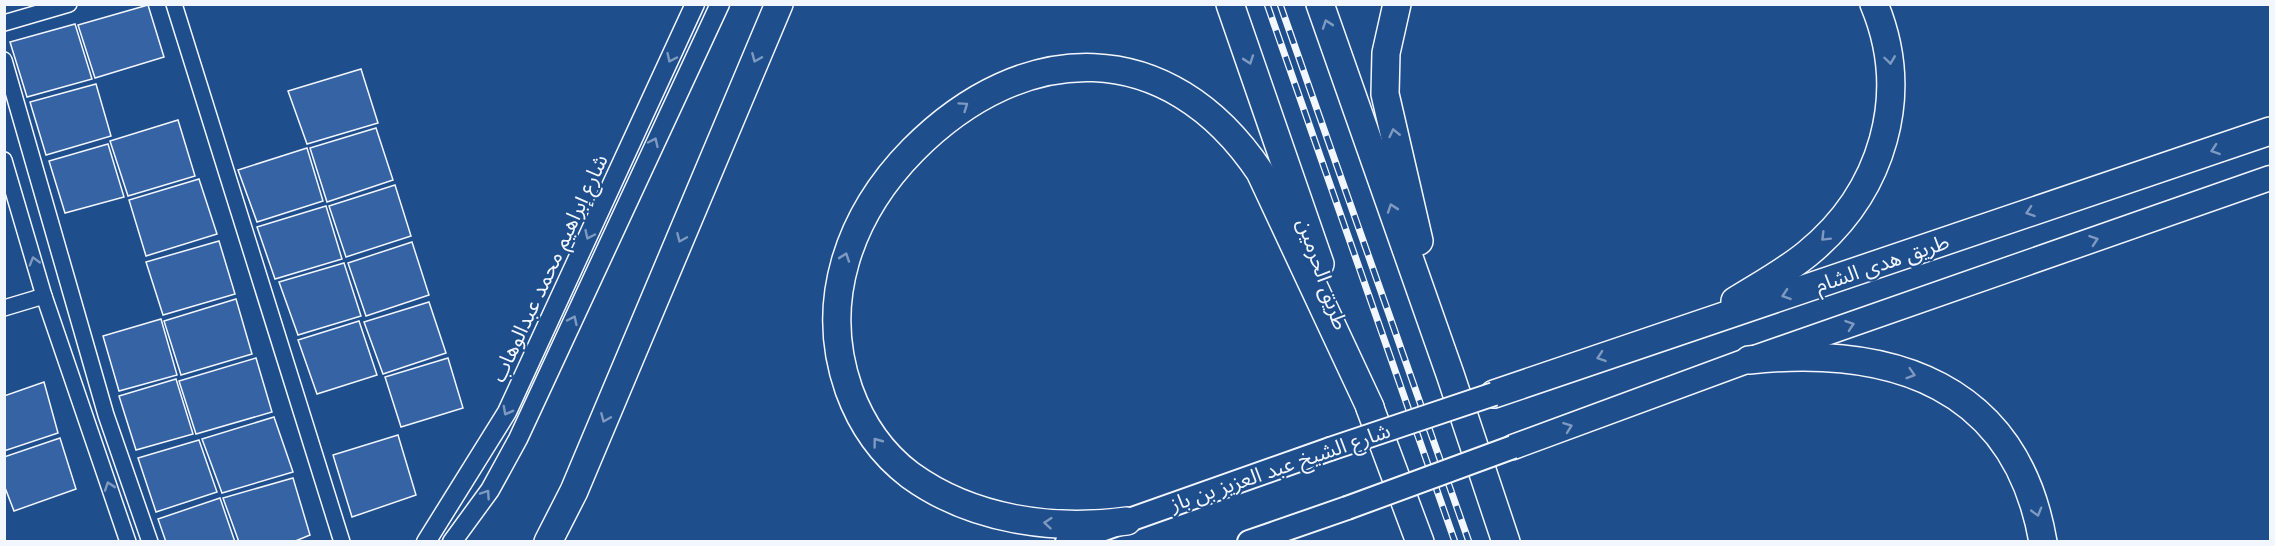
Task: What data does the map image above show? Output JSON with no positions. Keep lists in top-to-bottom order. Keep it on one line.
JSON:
{"streets":{"highway":["طريق هدى الشام","طريق الحرمين"],"main road":["شارع الشيخ عبد العزيز بن باز"],"street":["شارع إبراهيم محمد عبدالوهاب"]},"crossings":[["طريق هدى الشام","شارع الشيخ عبد العزيز بن باز"]]}
